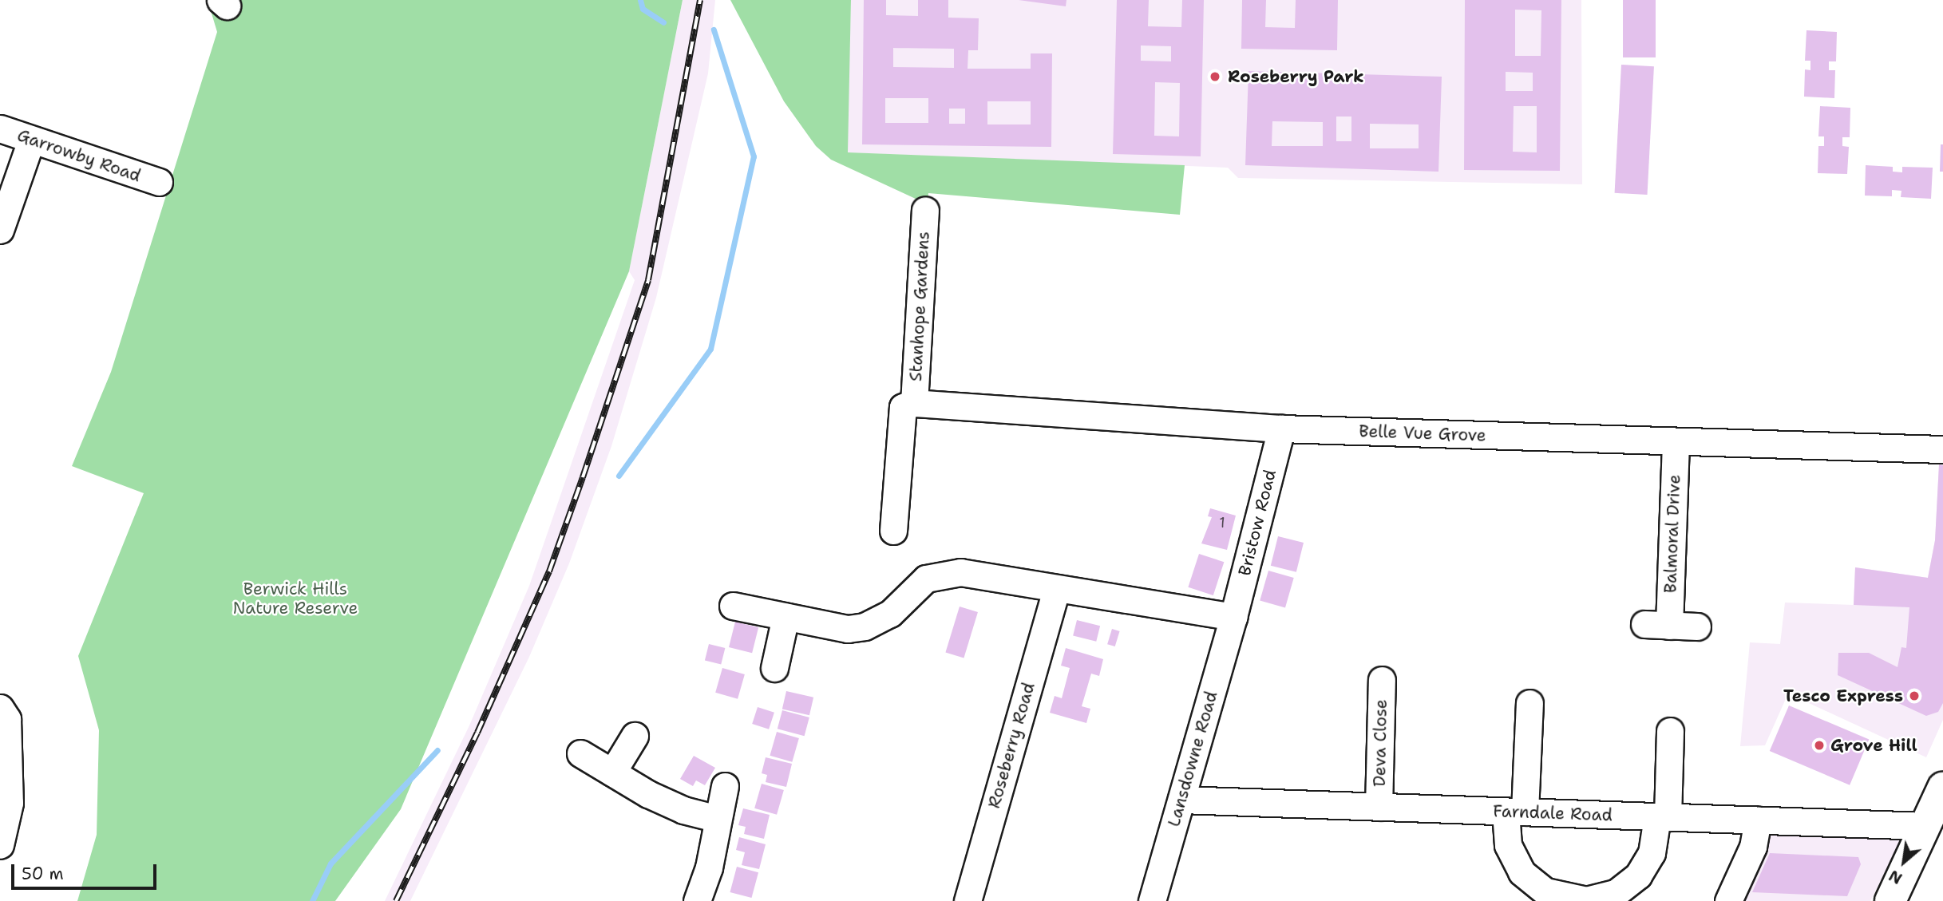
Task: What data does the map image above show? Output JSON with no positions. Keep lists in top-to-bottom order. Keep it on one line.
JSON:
{"streets":{"street":["Garrowby Road","Stanhope Gardens","Belle Vue Grove","Bristow Road","Balmoral Drive","Deva Close","Roseberry Road","Lansdowne Road","Farndale Road"]},"crossings":[["Stanhope Gardens","Belle Vue Grove"],["Belle Vue Grove","Bristow Road"],["Belle Vue Grove","Balmoral Drive"],["Bristow Road","Lansdowne Road"],["Deva Close","Farndale Road"],["Lansdowne Road","Farndale Road"]],"parks":["Berwick Hills Nature Reserve"],"places":["Roseberry Park","Tesco Express","Grove Hill"],"house_numbers":["1"],"scale_bar":"50 m","north":"bottom left"}
